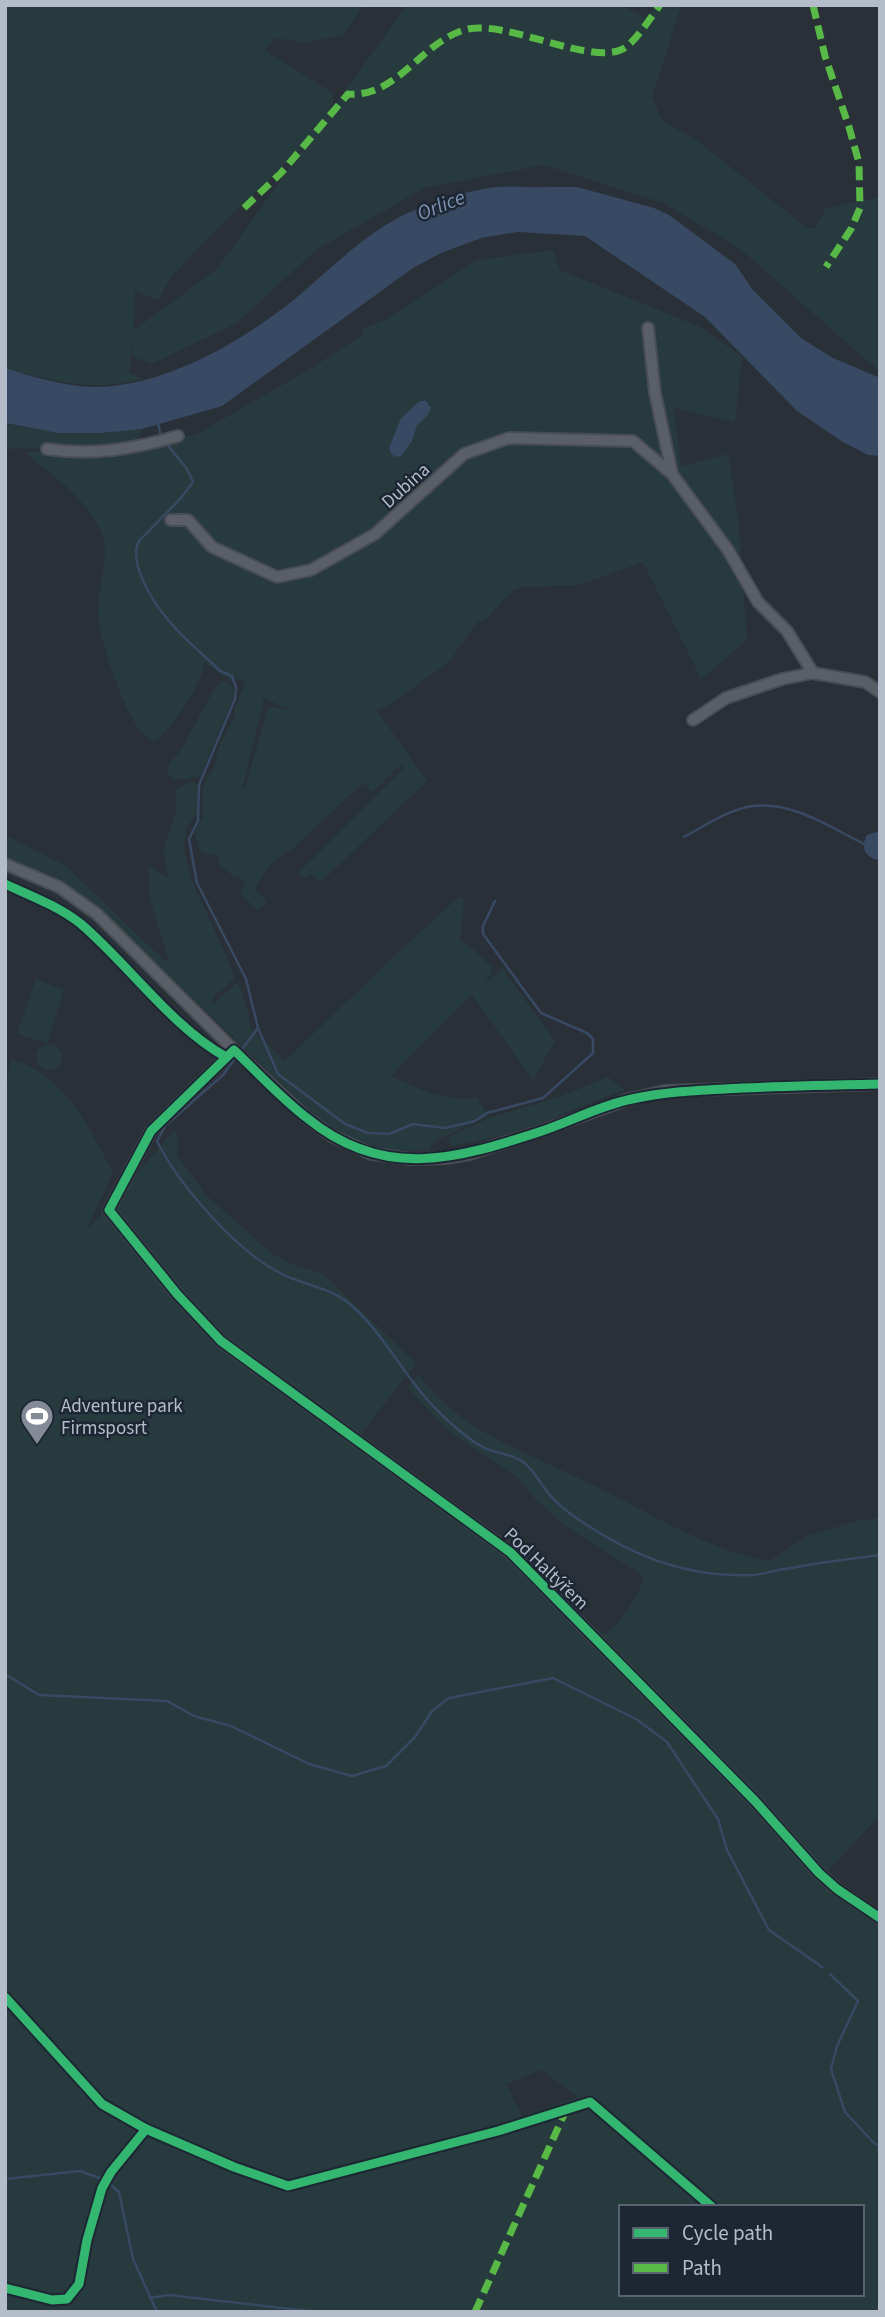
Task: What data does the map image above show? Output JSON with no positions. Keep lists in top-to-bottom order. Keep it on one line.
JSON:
{"streets":{"street":["Dubina","Pod Haltýřem"]},"water":["Orlice"],"places":{"sports":["Adventure park Firmsposrt"]},"legend":["Cycle path","Path"]}
